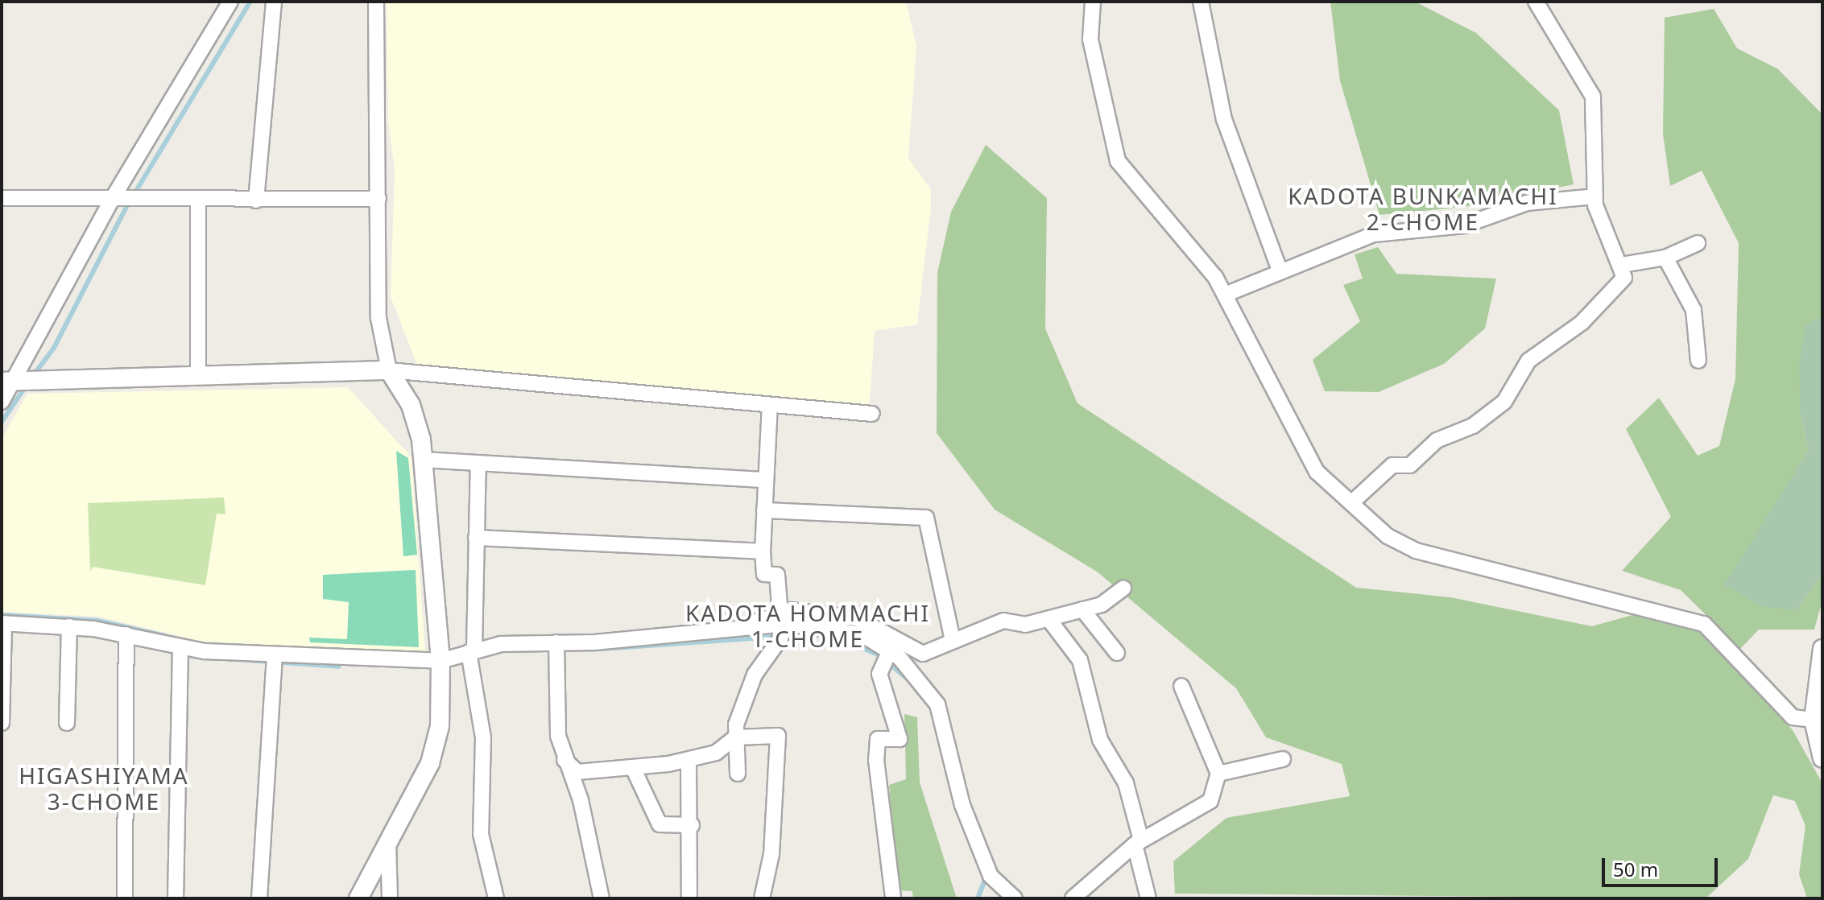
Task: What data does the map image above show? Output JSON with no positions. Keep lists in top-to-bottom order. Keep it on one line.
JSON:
{"districts":["KADOTA BUNKAMACHI 2-CHOME","KADOTA HOMMACHI 1-CHOME","HIGASHIYAMA 3-CHOME"],"scale_bar":"50 m"}
